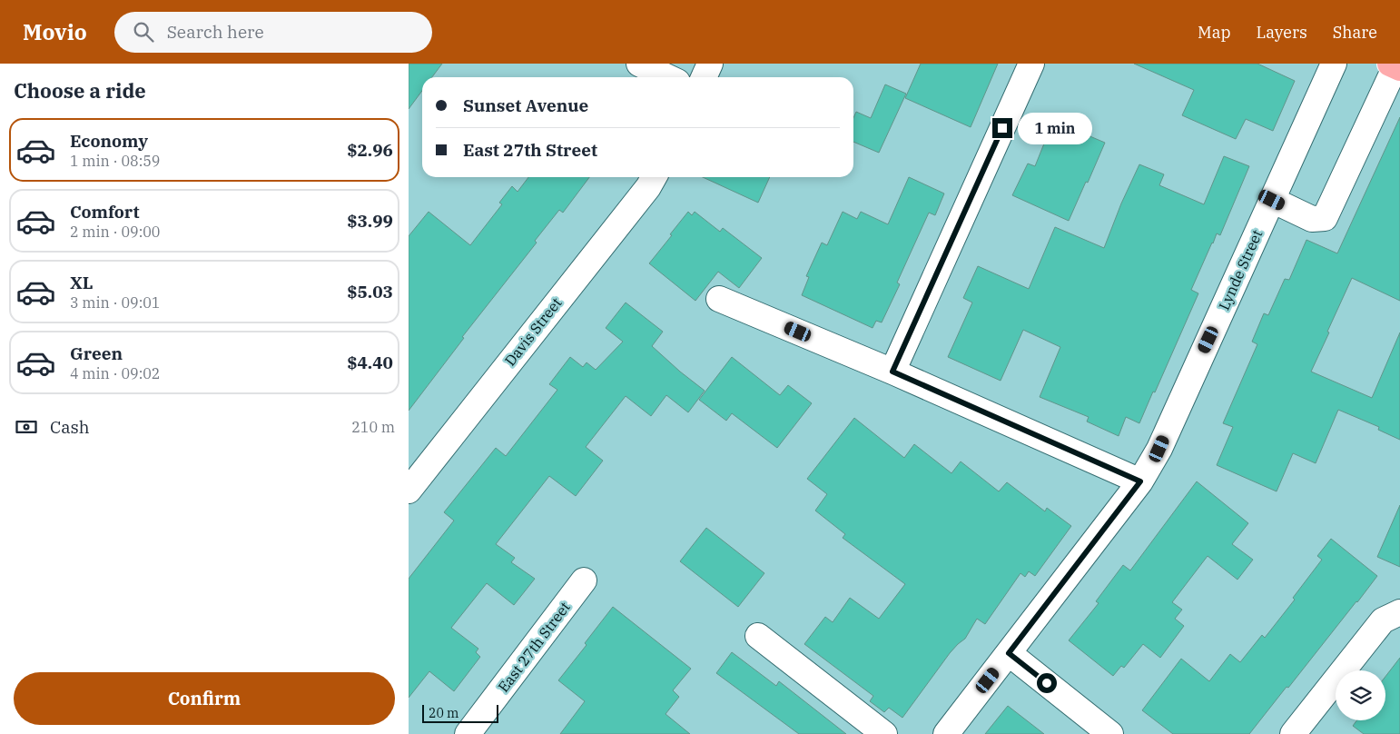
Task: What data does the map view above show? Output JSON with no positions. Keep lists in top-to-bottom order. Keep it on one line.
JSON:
{"streets":{"street":["Lynde Street","Davis Street","East 27th Street"]},"scale_bar":"20 m","page":{"header":"Movio","search":"Search here","nav":["Map","Layers","Share"],"heading":"Choose a ride","banner":["Sunset Avenue","East 27th Street"],"bubble":"1 min","list":[{"name":"Economy","note":"1 min · 08:59","value":"$2.96"},{"name":"Comfort","note":"2 min · 09:00","value":"$3.99"},{"name":"XL","note":"3 min · 09:01","value":"$5.03"},{"name":"Green","note":"4 min · 09:02","value":"$4.40"}],"pay":["Cash","210 m"],"buttons":"Confirm","scale":"20 m"}}
